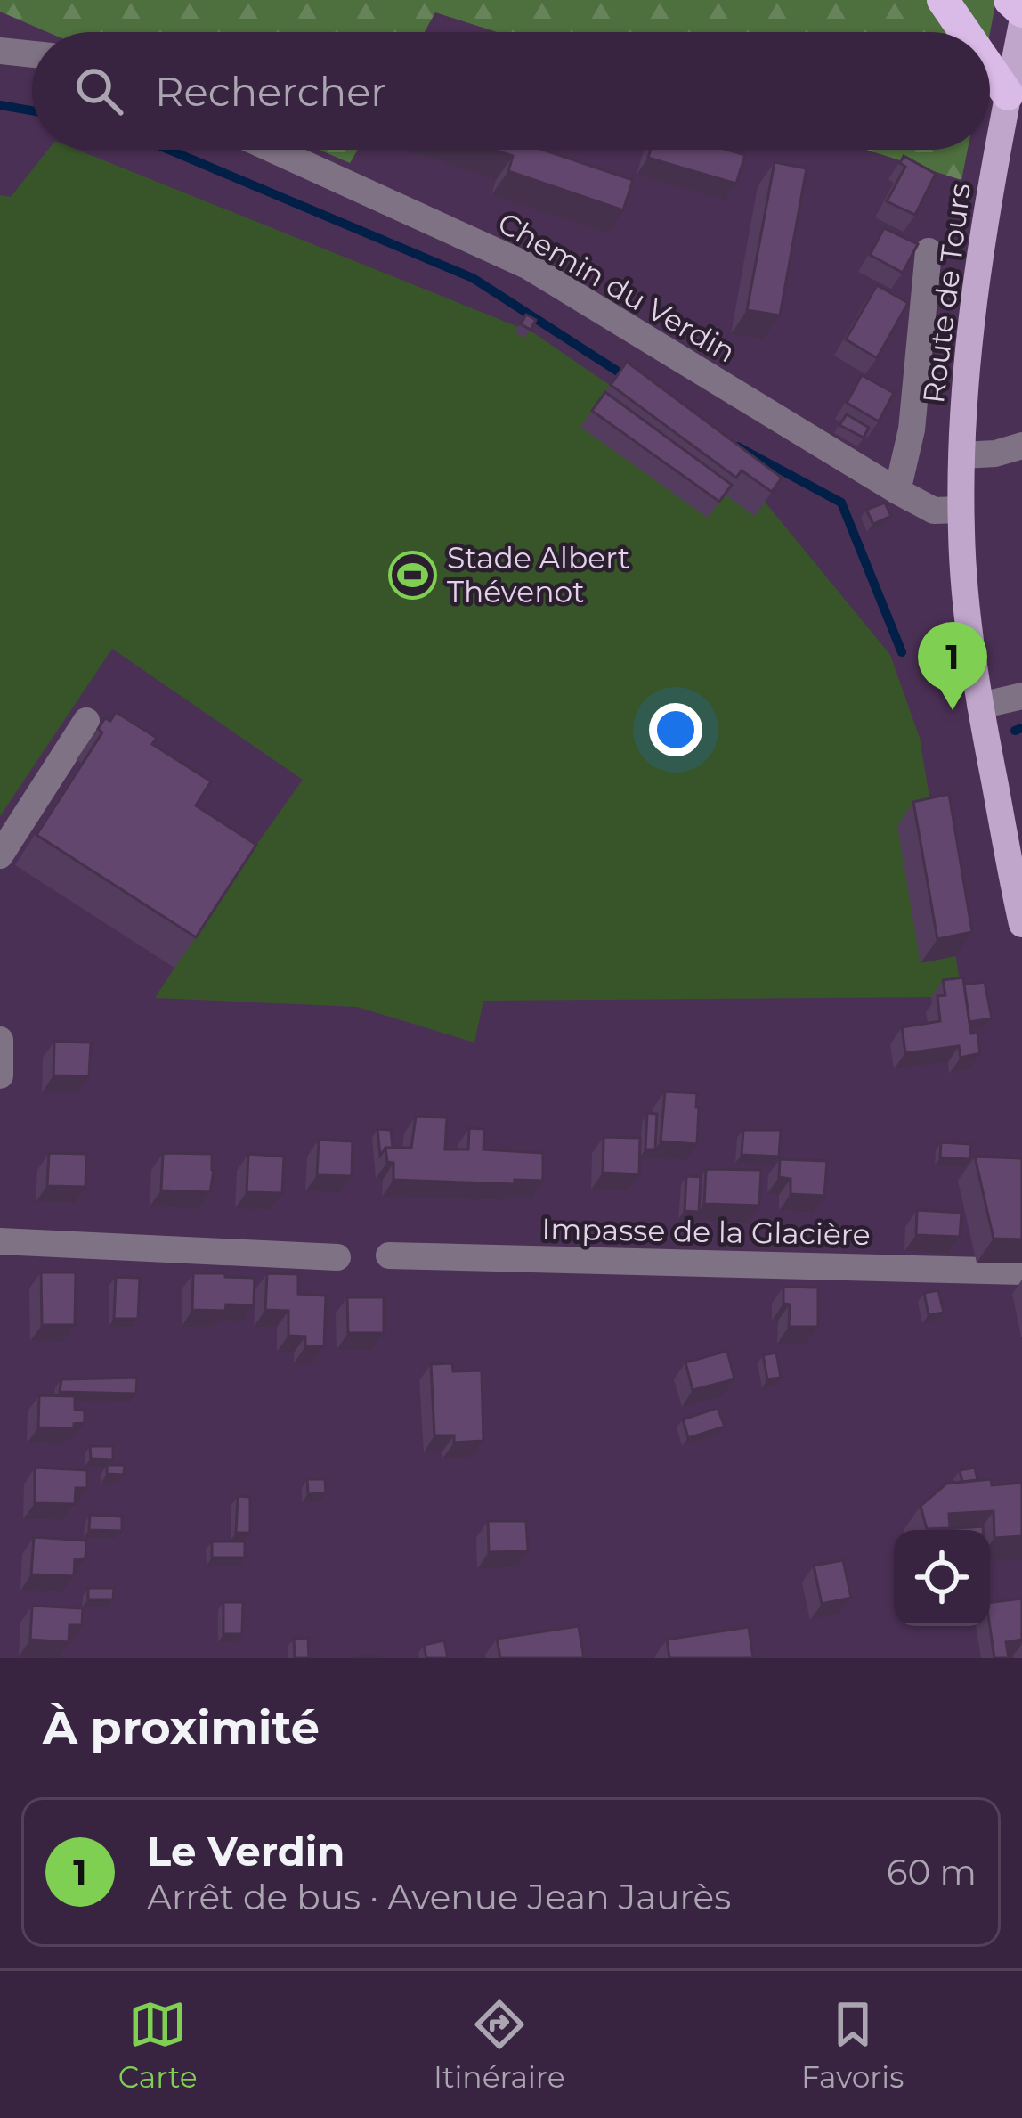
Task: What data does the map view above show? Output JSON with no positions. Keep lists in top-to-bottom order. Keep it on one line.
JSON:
{"streets":{"main road":["Route de Tours"],"street":["Chemin du Verdin","Impasse de la Glacière"]},"crossings":[["Chemin du Verdin","Route de Tours"]],"places":{"sports":["Stade Albert Thévenot"]},"page":{"search":"Rechercher","pins":"1","heading":"À proximité","list":[{"mark":"1","name":"Le Verdin","note":"Arrêt de bus · Avenue Jean Jaurès","value":"60 m"}],"nav":["Carte","Itinéraire","Favoris"]}}
